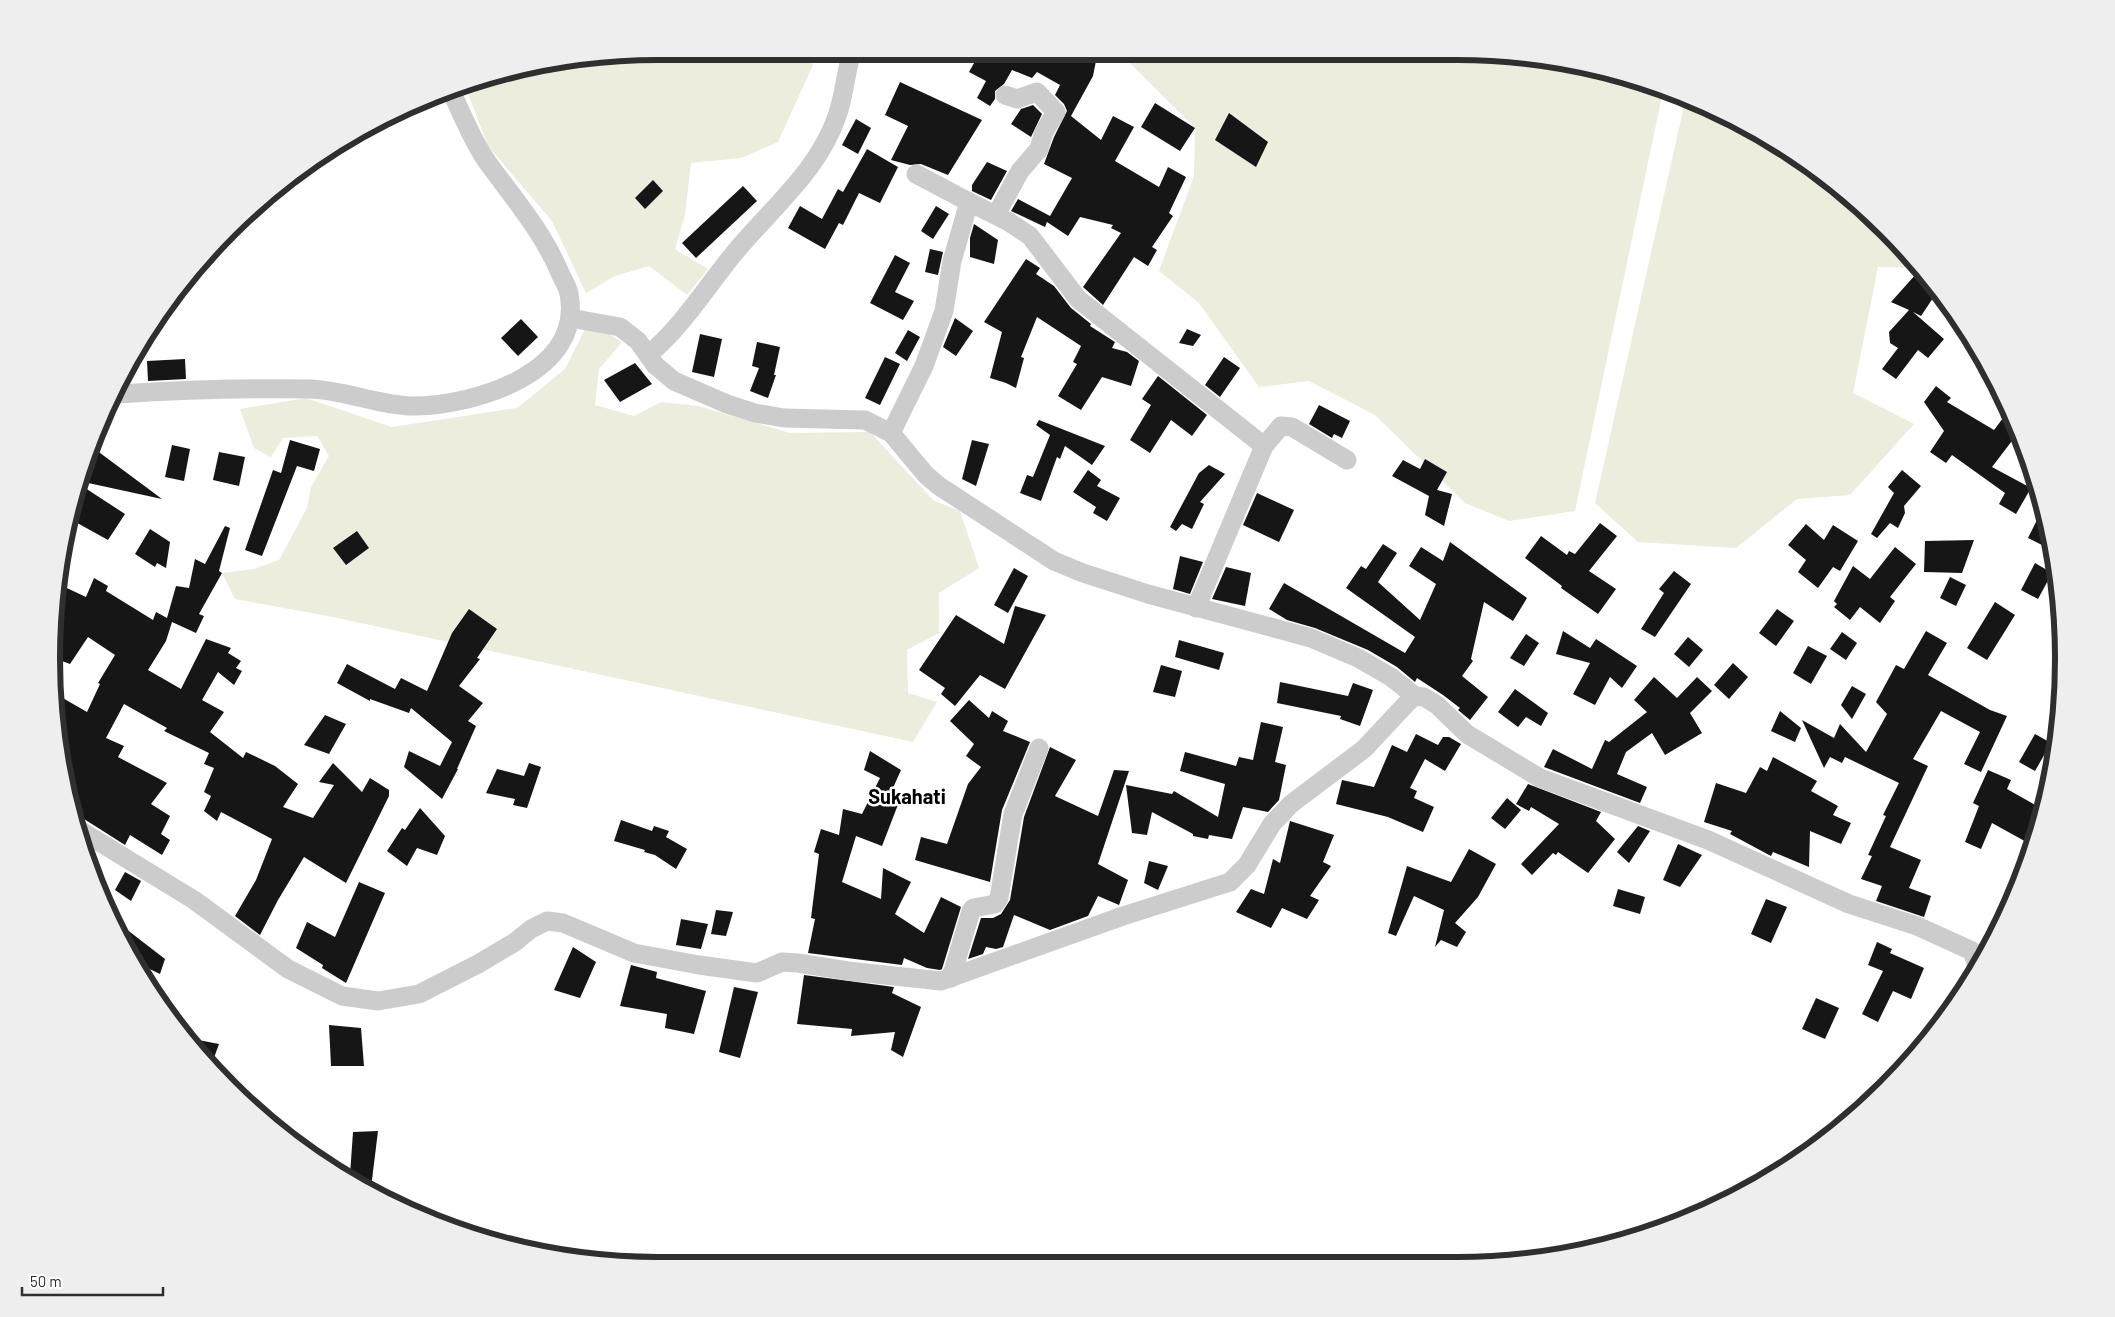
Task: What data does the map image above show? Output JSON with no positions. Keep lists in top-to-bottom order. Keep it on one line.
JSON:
{"districts":["Sukahati"],"scale_bar":"50 m"}
